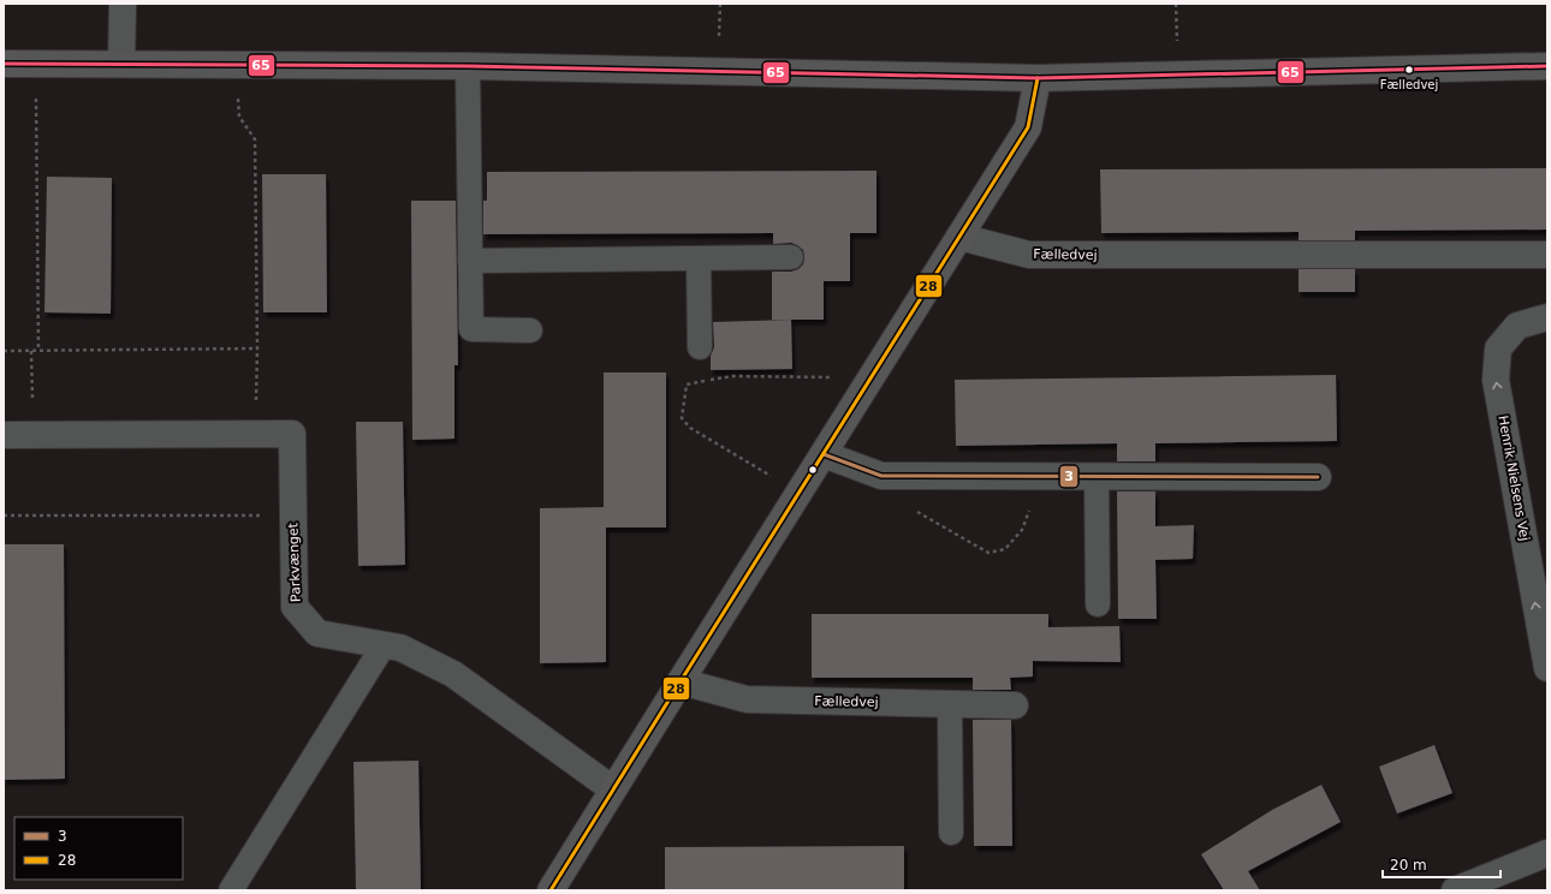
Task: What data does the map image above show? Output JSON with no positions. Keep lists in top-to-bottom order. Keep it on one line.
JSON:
{"streets":{"street":["Fælledvej","Henrik Nielsens Vej","Parkvænget"]},"one_way":["Henrik Nielsens Vej"],"places":["Fælledvej"],"lines":["transit line 65","transit line 28","transit line 3"],"legend":["3","28"],"scale_bar":"20 m"}
